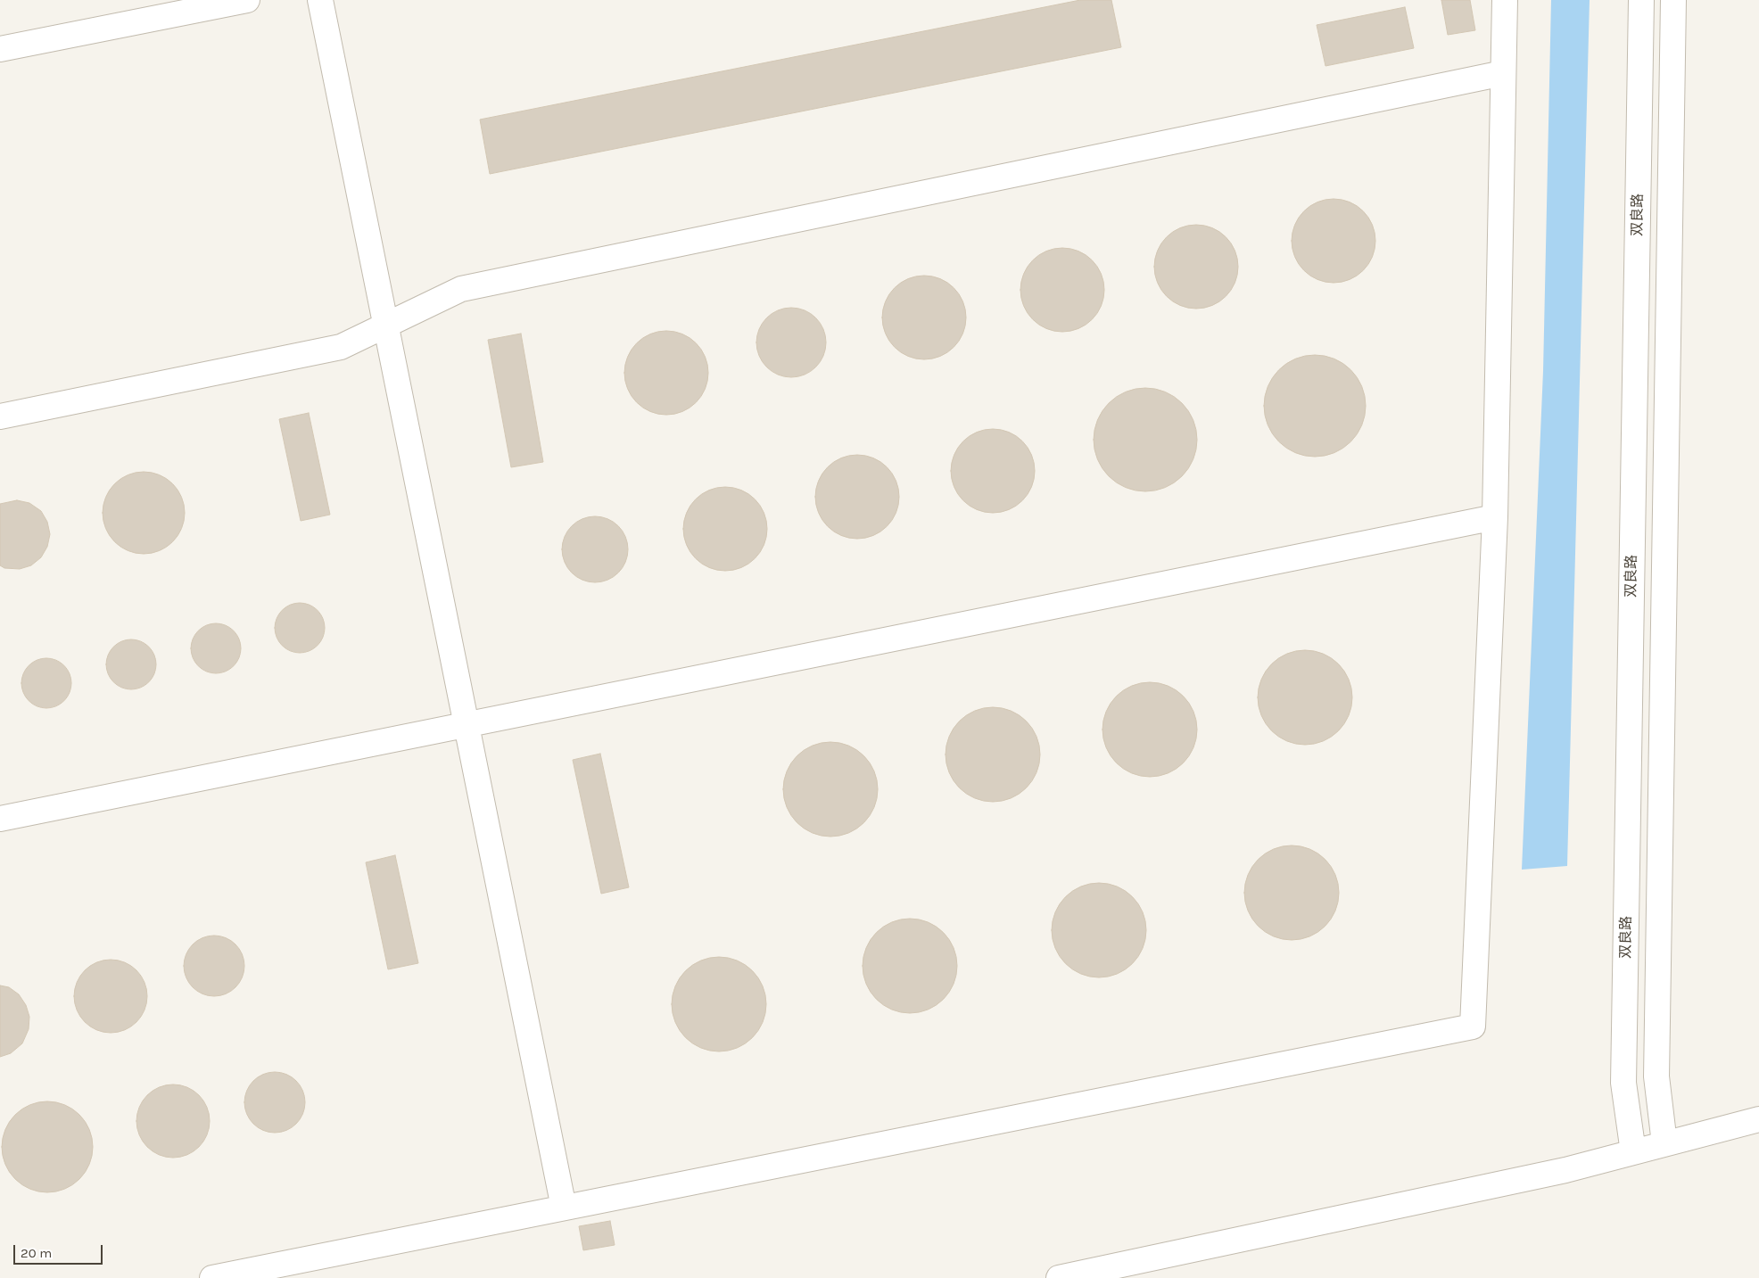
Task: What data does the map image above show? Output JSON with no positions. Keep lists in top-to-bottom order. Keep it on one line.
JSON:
{"streets":{"street":["双良路"]},"scale_bar":"20 m"}
